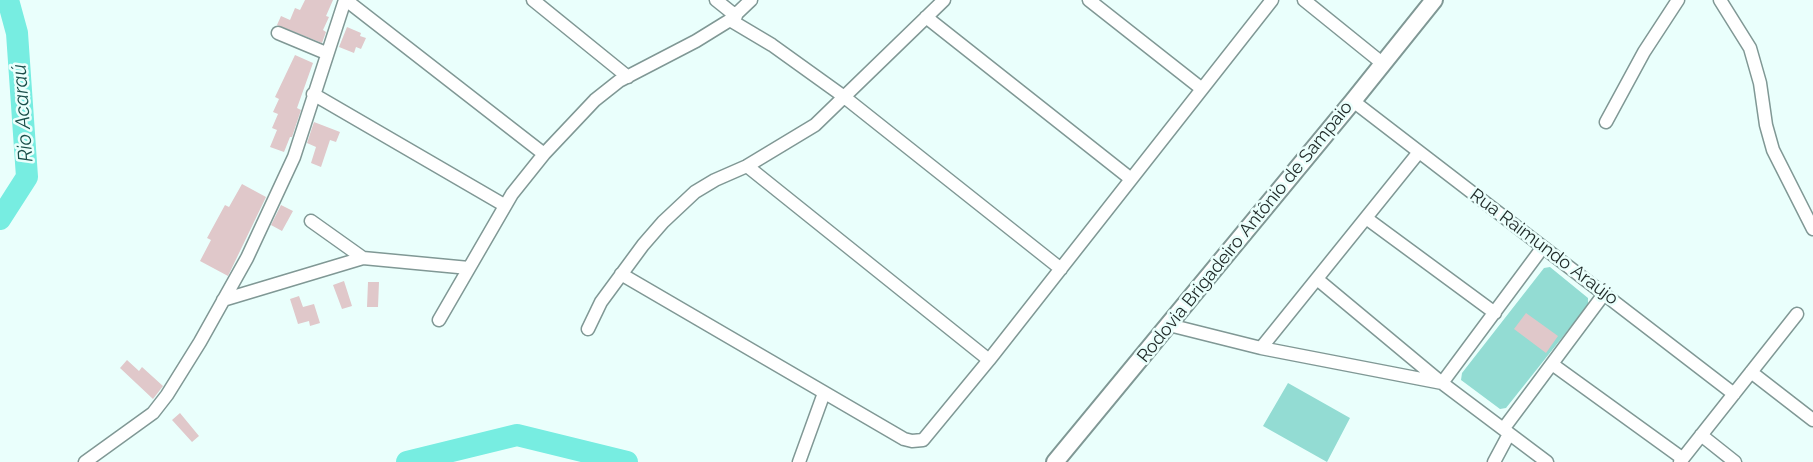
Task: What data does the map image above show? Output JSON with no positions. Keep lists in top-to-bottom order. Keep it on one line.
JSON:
{"streets":{"main road":["Rodovia Brigadeiro Antônio de Sampaio"],"street":["Rua Raimundo Araújo"]},"crossings":[["Rodovia Brigadeiro Antônio de Sampaio","Rua Raimundo Araújo"]],"water":["Rio Acaraú"]}
